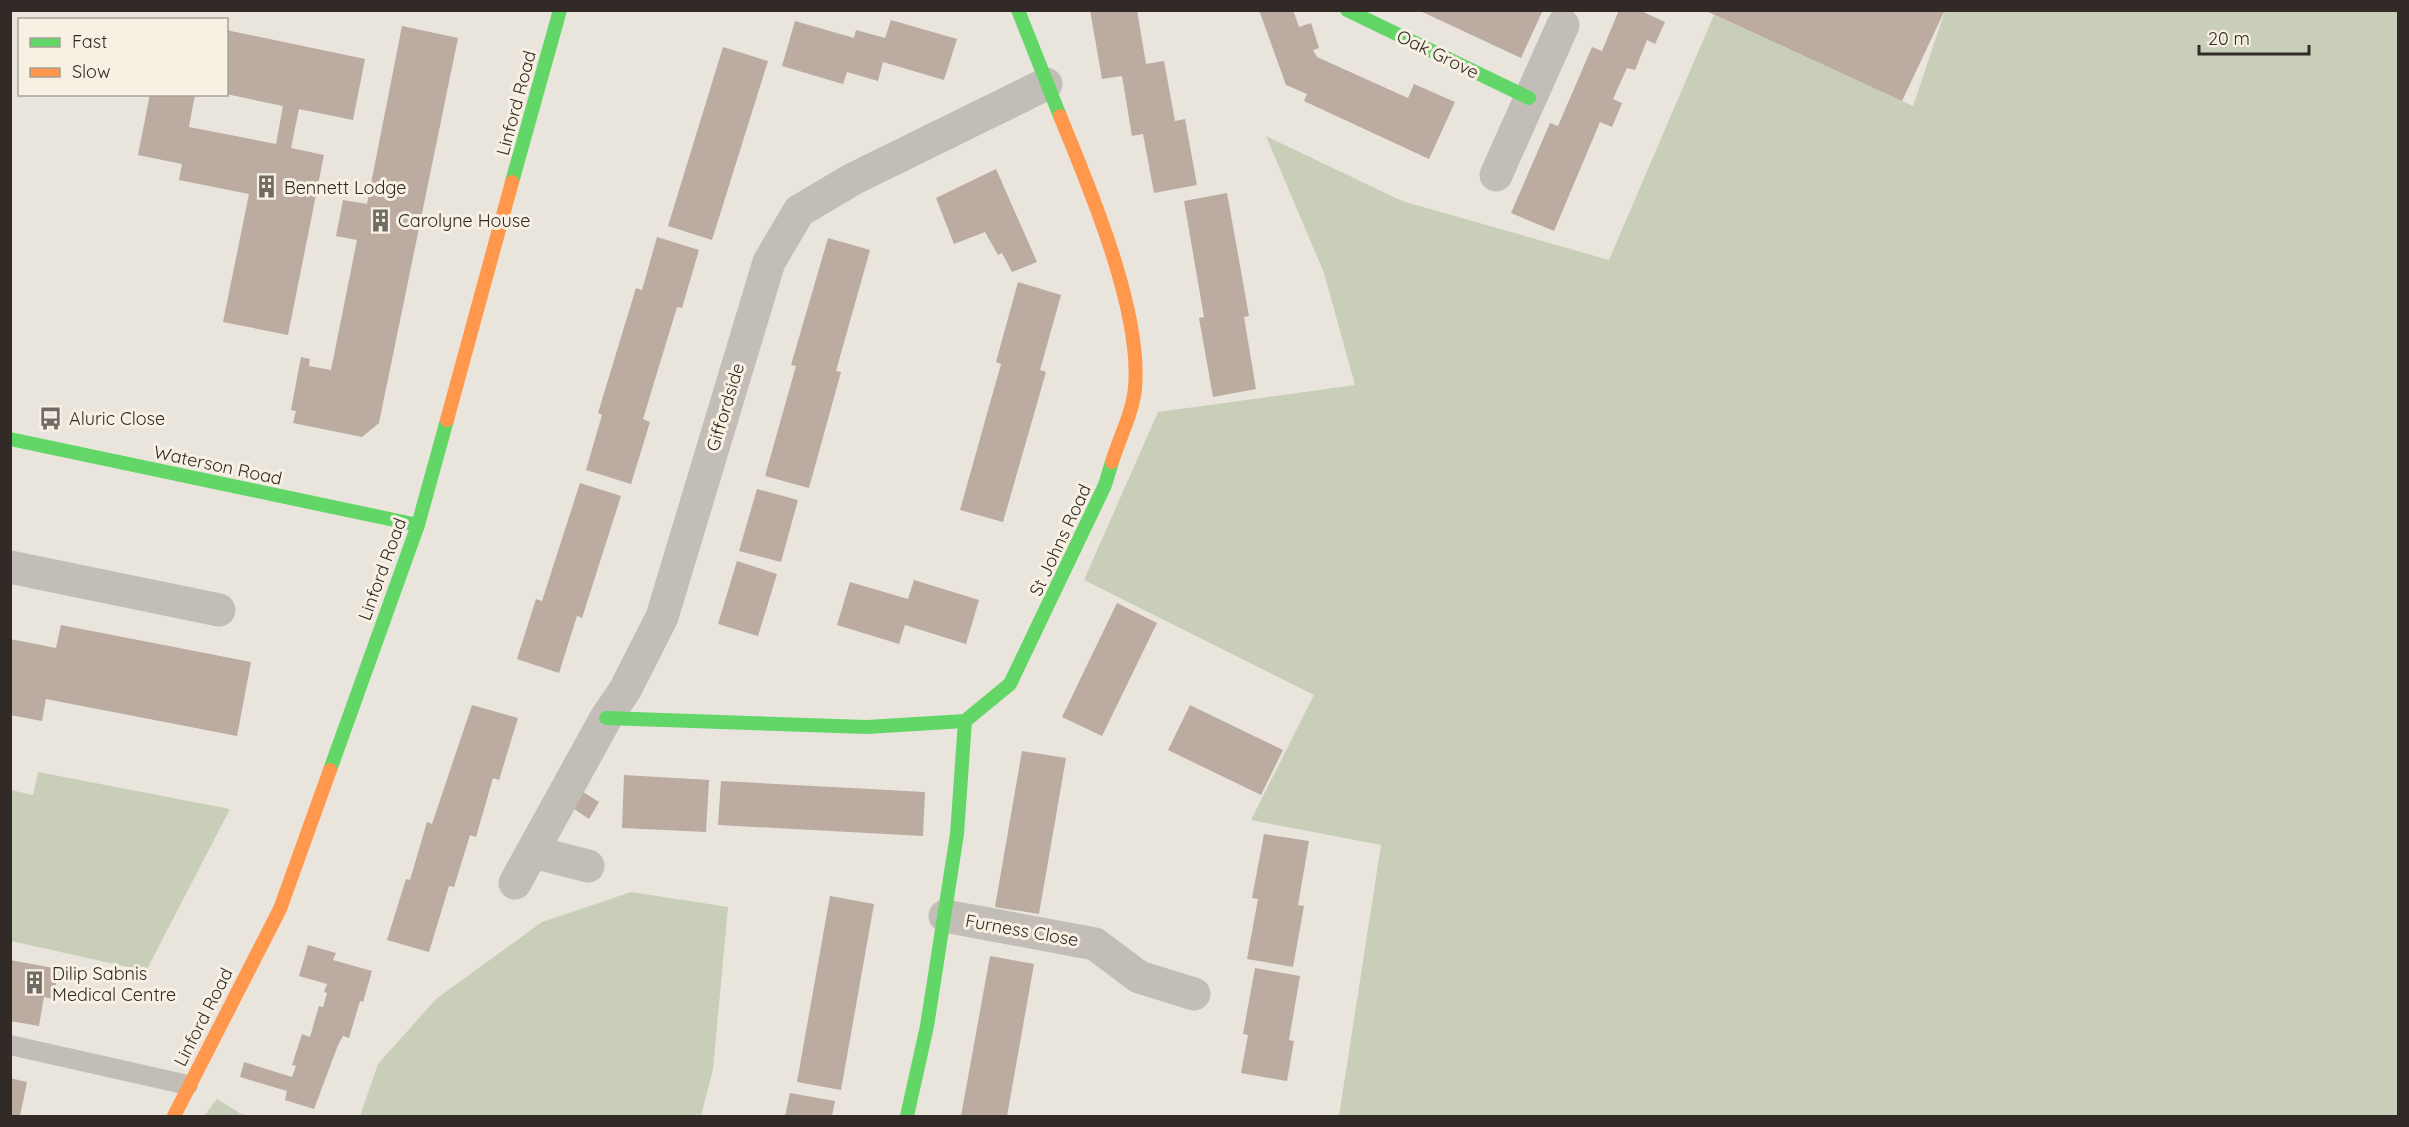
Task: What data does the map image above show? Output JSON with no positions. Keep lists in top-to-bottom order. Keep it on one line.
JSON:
{"streets":{"street":["Oak Grove","Linford Road","Giffordside","Waterson Road","St Johns Road","Furness Close"]},"crossings":[["Linford Road","Waterson Road"],["Giffordside","St Johns Road"],["St Johns Road","Furness Close"]],"places":{"building":["Bennett Lodge","Carolyne House","Dilip Sabnis Medical Centre"],"bus stop":["Aluric Close"]},"legend":["Fast","Slow"],"scale_bar":"20 m"}
